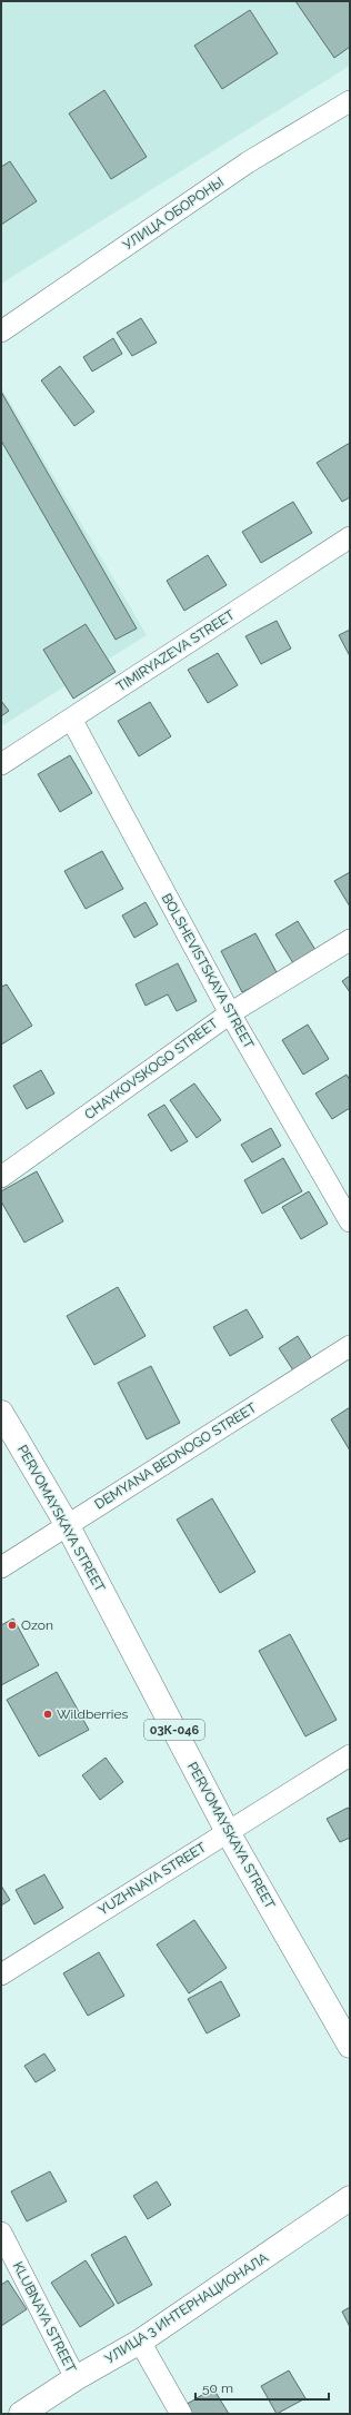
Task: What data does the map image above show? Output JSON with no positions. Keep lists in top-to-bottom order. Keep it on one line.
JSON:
{"streets":{"main road":["PERVOMAYSKAYA STREET","03К-046","УЛИЦА 3 ИНТЕРНАЦИОНАЛА"],"street":["УЛИЦА ОБОРОНЫ","TIMIRYAZEVA STREET","BOLSHEVISTSKAYA STREET","CHAYKOVSKOGO STREET","DEMYANA BEDNOGO STREET","YUZHNAYA STREET","KLUBNAYA STREET"]},"crossings":[["TIMIRYAZEVA STREET","BOLSHEVISTSKAYA STREET"],["BOLSHEVISTSKAYA STREET","CHAYKOVSKOGO STREET"],["DEMYANA BEDNOGO STREET","PERVOMAYSKAYA STREET"],["PERVOMAYSKAYA STREET","YUZHNAYA STREET"],["УЛИЦА 3 ИНТЕРНАЦИОНАЛА","KLUBNAYA STREET"]],"places":["Ozon","Wildberries"],"scale_bar":"50 m"}
